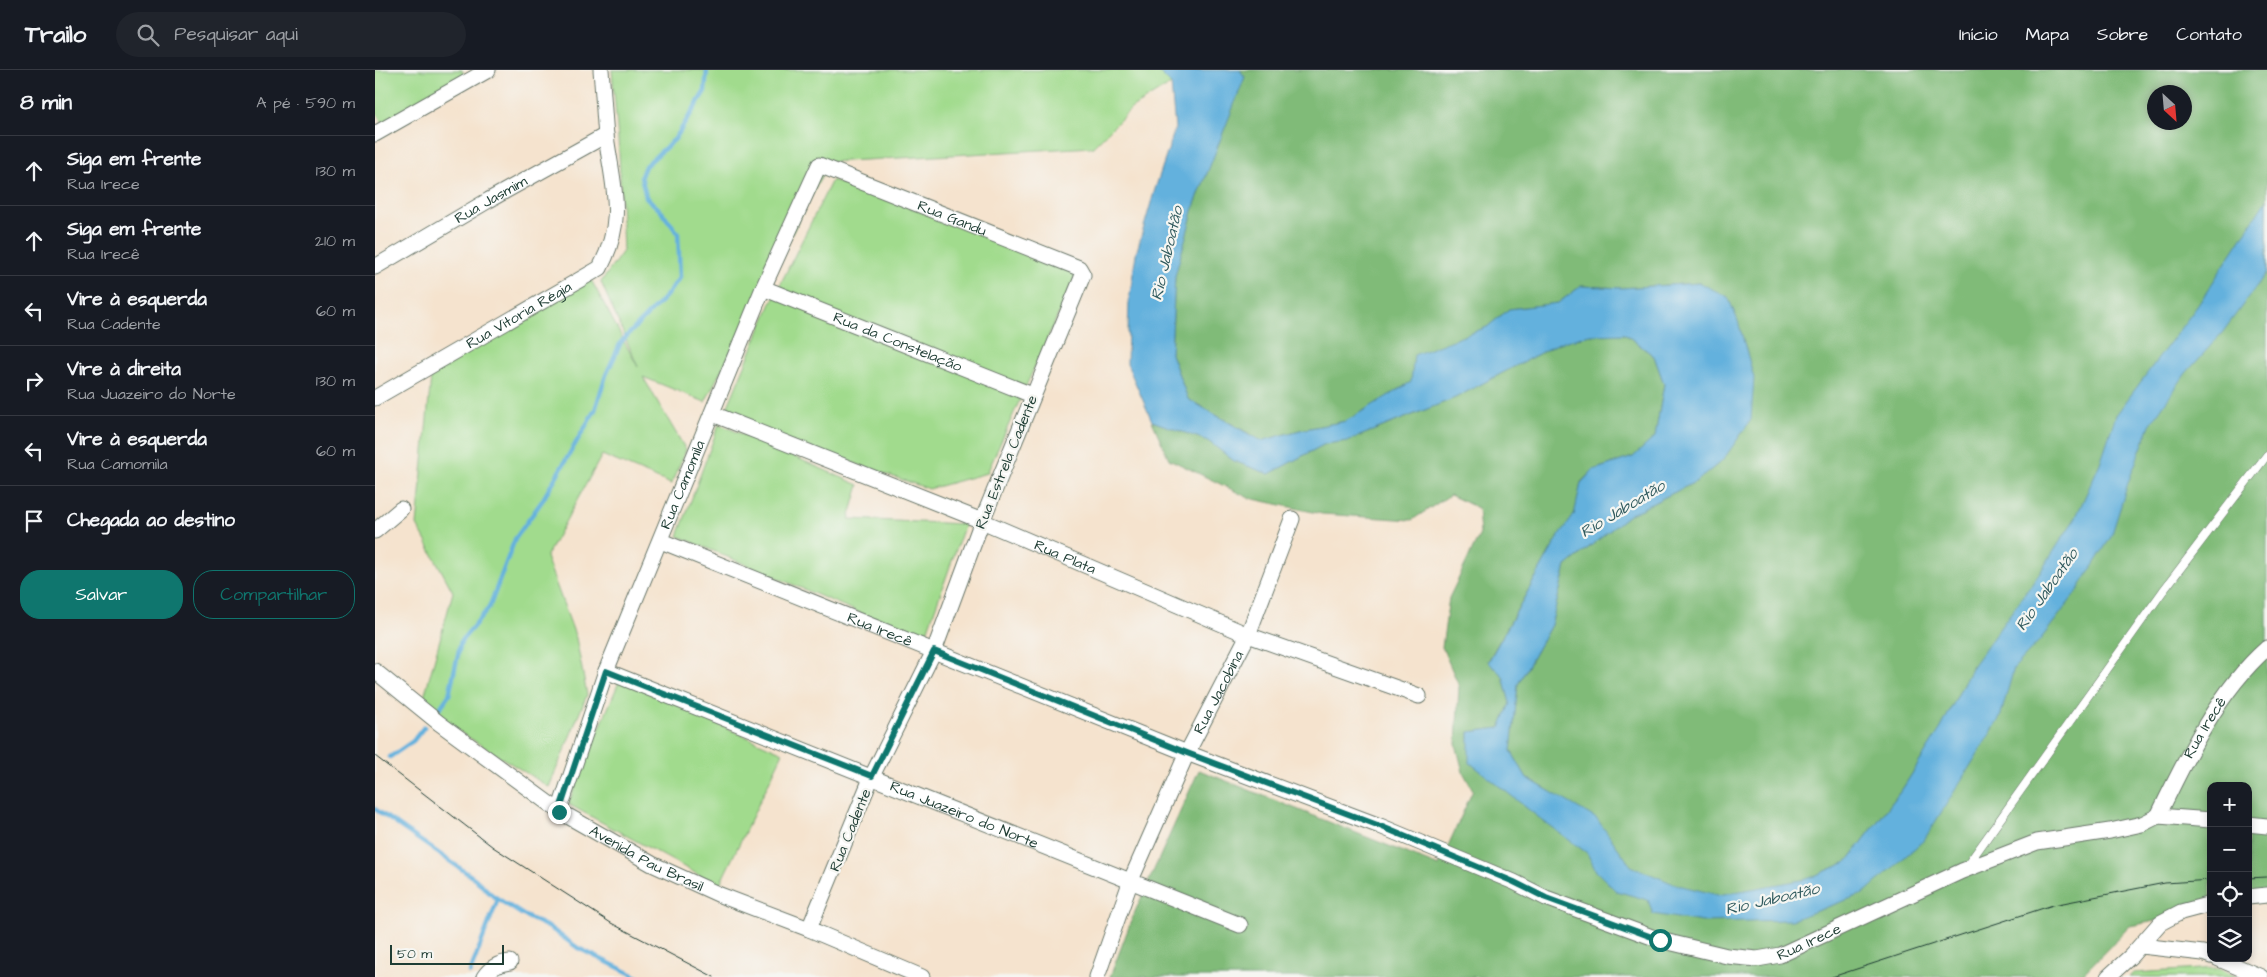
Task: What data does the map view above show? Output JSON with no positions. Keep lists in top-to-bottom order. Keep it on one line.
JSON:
{"streets":{"street":["Rua Jasmim","Rua Gandu","Rua Vitoria Régia","Rua da Constelação","Rua Estrela Cadente","Rua Camomila","Rua Plata","Rua Irecê","Rua Jacobina","Rua Juazeiro do Norte","Rua Cadente","Avenida Pau Brasil","Rua Irece"]},"crossings":[["Rua Jasmim","Rua Vitoria Régia"],["Rua Gandu","Rua Estrela Cadente"],["Rua Gandu","Rua Camomila"],["Rua da Constelação","Rua Estrela Cadente"],["Rua da Constelação","Rua Camomila"],["Rua Estrela Cadente","Rua Plata"],["Rua Estrela Cadente","Rua Irecê"],["Rua Estrela Cadente","Rua Cadente"],["Rua Camomila","Rua Plata"],["Rua Camomila","Rua Irecê"],["Rua Camomila","Rua Juazeiro do Norte"],["Rua Camomila","Avenida Pau Brasil"],["Rua Plata","Rua Jacobina"],["Rua Irecê","Rua Jacobina"],["Rua Irecê","Rua Cadente"],["Rua Irecê","Rua Irece"],["Rua Jacobina","Rua Juazeiro do Norte"],["Rua Juazeiro do Norte","Rua Cadente"],["Rua Cadente","Avenida Pau Brasil"]],"water":["Rio Jaboatão"],"scale_bar":"50 m","north":"bottom right","page":{"header":"Trailo","search":"Pesquisar aqui","nav":["Início","Mapa","Sobre","Contato"],"heading":["8 min","A pé · 590 m"],"list":[["Siga em frente","Rua Irece","130 m"],["Siga em frente","Rua Irecê","210 m"],["Vire à esquerda","Rua Cadente","60 m"],["Vire à direita","Rua Juazeiro do Norte","130 m"],["Vire à esquerda","Rua Camomila","60 m"],"Chegada ao destino"],"buttons":["Salvar","Compartilhar"],"map_buttons":["+","−"],"scale":"50 m"}}
